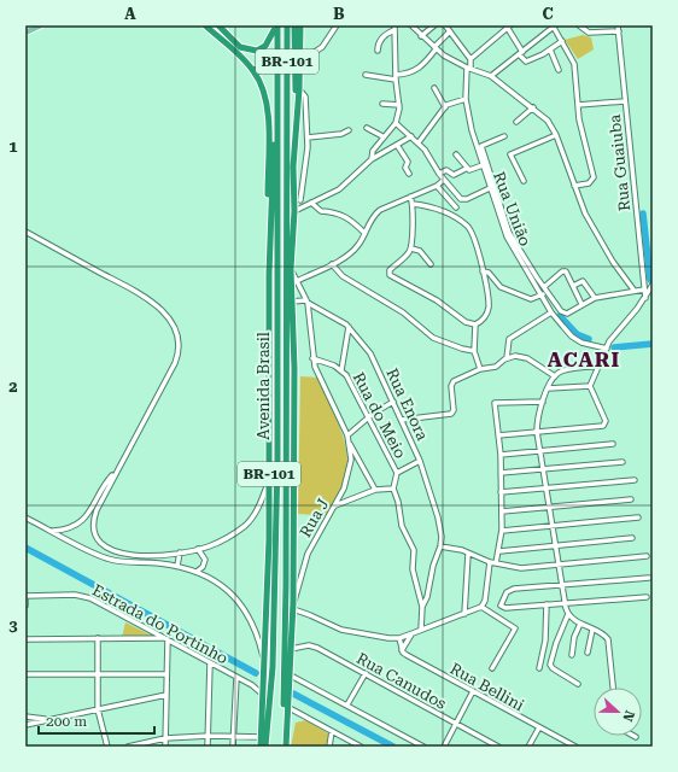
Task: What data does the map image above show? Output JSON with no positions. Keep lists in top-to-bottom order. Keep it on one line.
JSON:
{"streets":{"highway":["BR-101","Avenida Brasil"],"street":["Rua Guaiuba","Rua União","Rua Enora","Rua do Meio","Rua J","Estrada do Portinho","Rua Canudos","Rua Bellini"]},"crossings":[["Avenida Brasil","Rua J"],["Avenida Brasil","Estrada do Portinho"],["Avenida Brasil","Rua Canudos"],["Rua Enora","Rua J"],["Rua do Meio","Rua J"]],"districts":["ACARI"],"scale_bar":"200 m","north":"right","grid":{"columns":["A","B","C"],"rows":["1","2","3"]}}
